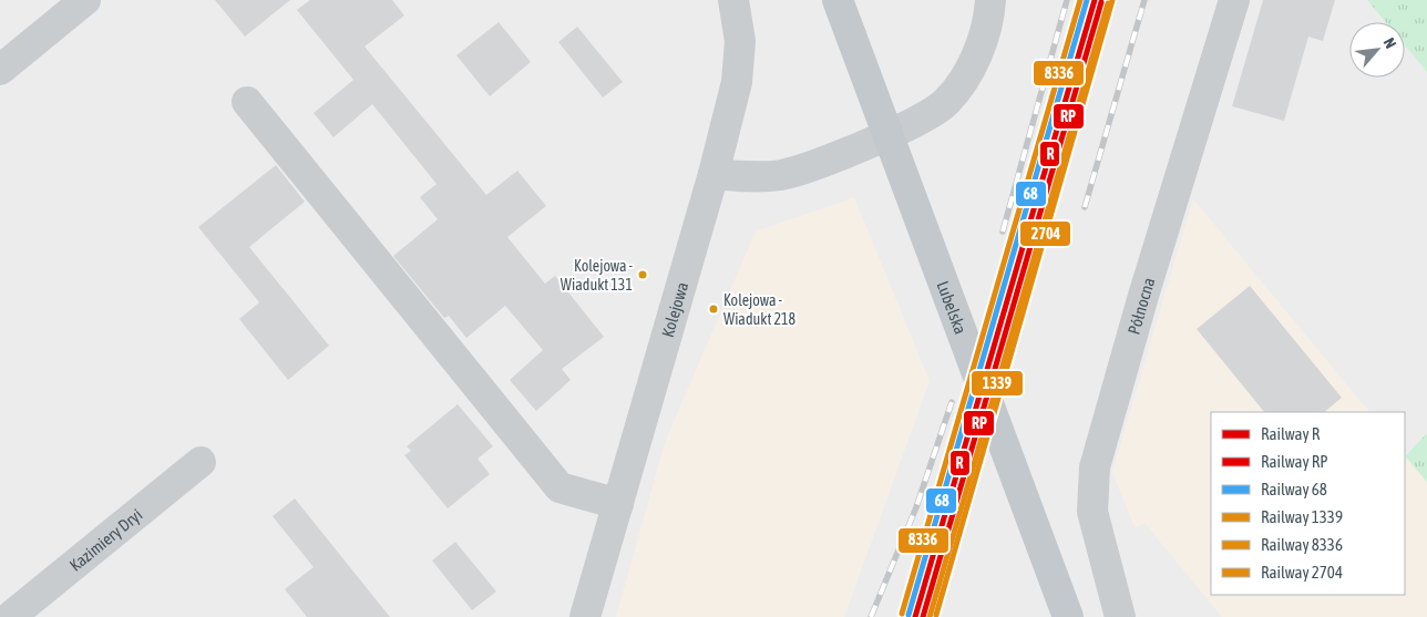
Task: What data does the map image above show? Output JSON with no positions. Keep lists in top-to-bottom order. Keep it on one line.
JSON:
{"streets":{"main road":["Lubelska"],"street":["Północna","Kolejowa","Kazimiery Dryi"]},"places":["Kolejowa - Wiadukt 131","Kolejowa - Wiadukt 218"],"lines":["rail line R","rail line 68","rail line 8336","rail line 2704","rail line RP","rail line 1339"],"legend":["Railway R","Railway RP","Railway 68","Railway 1339","Railway 8336","Railway 2704"],"north":"top right"}
